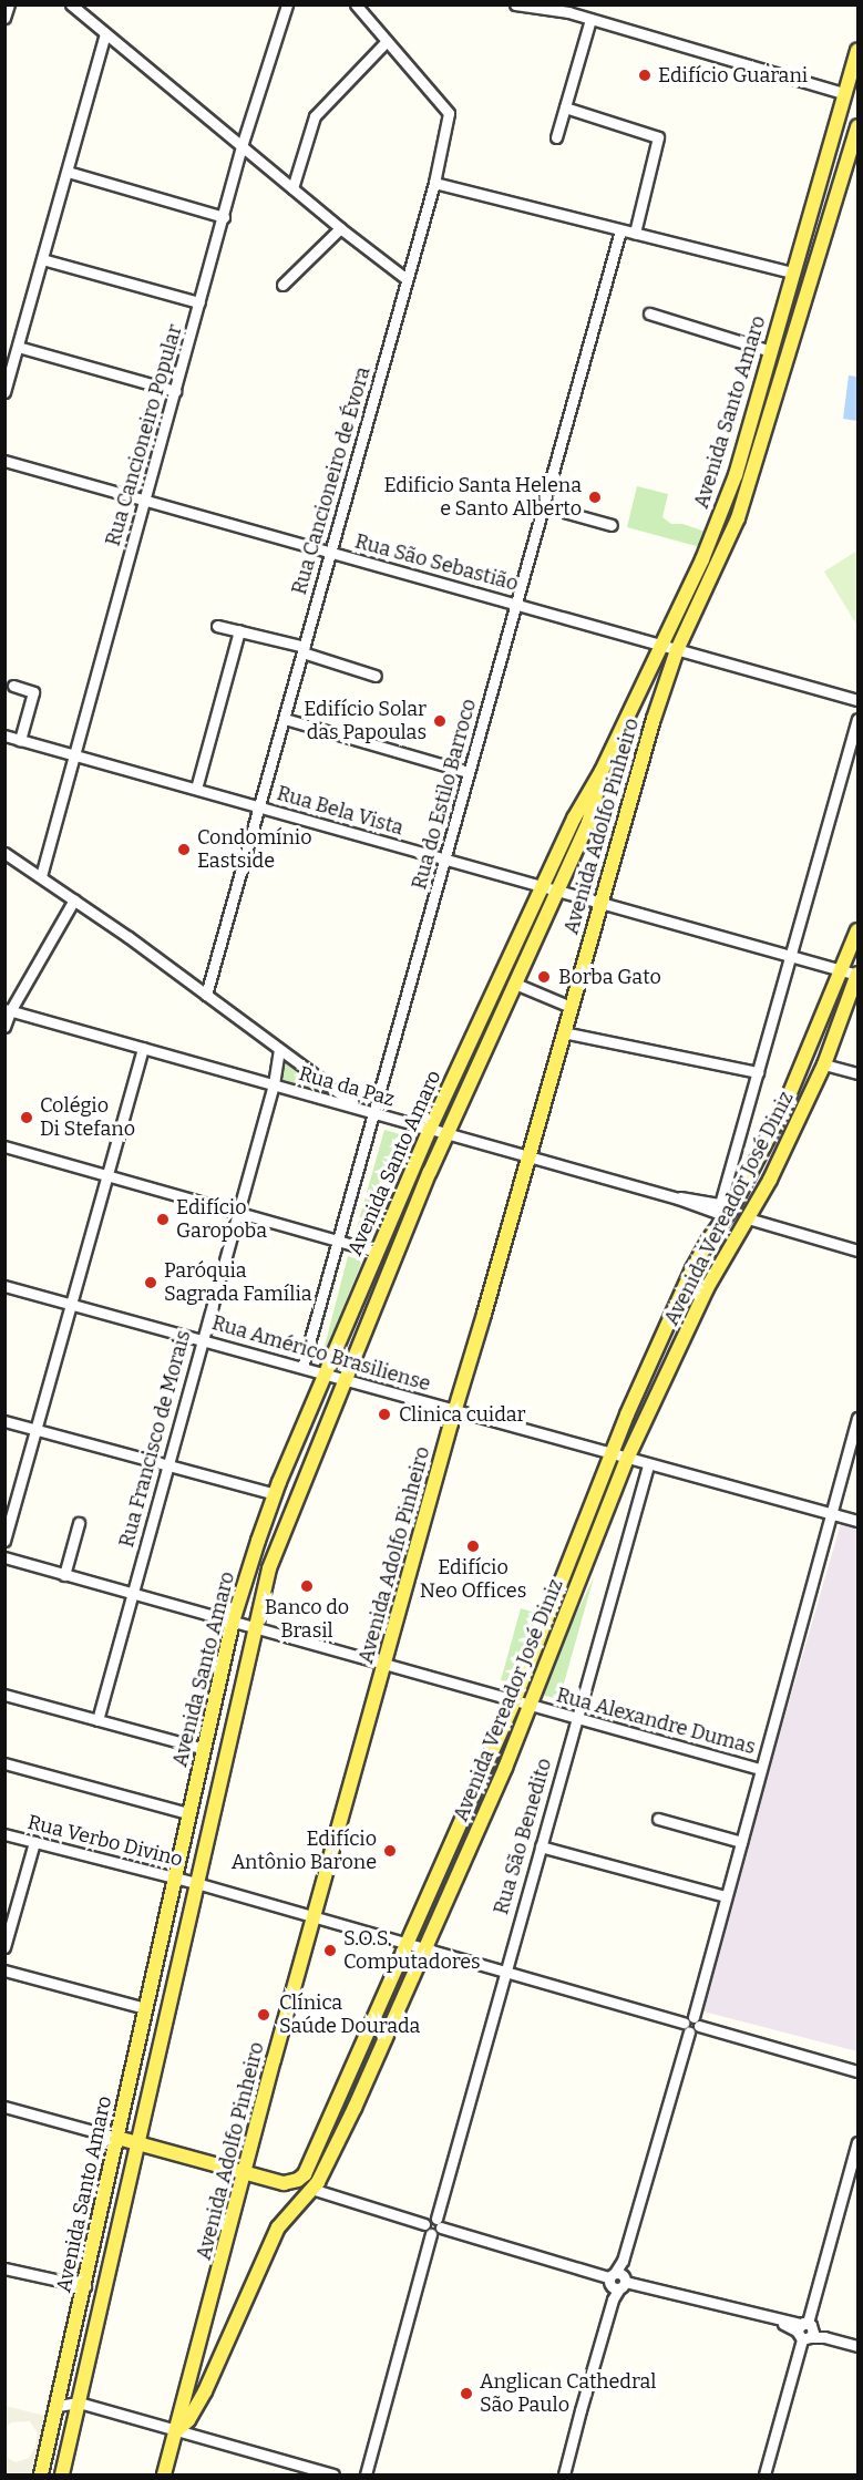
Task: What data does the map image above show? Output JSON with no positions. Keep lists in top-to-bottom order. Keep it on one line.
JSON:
{"streets":{"main road":["Avenida Santo Amaro","Avenida Adolfo Pinheiro","Avenida Vereador José Diniz"],"street":["Rua Cancioneiro Popular","Rua Cancioneiro de Évora","Rua São Sebastião","Rua do Estilo Barroco","Rua Bela Vista","Rua da Paz","Rua Américo Brasiliense","Rua Francisco de Morais","Rua Alexandre Dumas","Rua São Benedito","Rua Verbo Divino"]},"crossings":[["Avenida Santo Amaro","Rua São Sebastião"],["Avenida Santo Amaro","Rua Bela Vista"],["Avenida Santo Amaro","Avenida Adolfo Pinheiro"],["Avenida Santo Amaro","Rua da Paz"],["Avenida Santo Amaro","Rua Américo Brasiliense"],["Avenida Santo Amaro","Rua Alexandre Dumas"],["Avenida Santo Amaro","Rua Verbo Divino"],["Rua Cancioneiro Popular","Rua São Sebastião"],["Rua Cancioneiro Popular","Rua Bela Vista"],["Rua Cancioneiro de Évora","Rua São Sebastião"],["Rua Cancioneiro de Évora","Rua Bela Vista"],["Rua São Sebastião","Rua do Estilo Barroco"],["Rua São Sebastião","Avenida Adolfo Pinheiro"],["Rua do Estilo Barroco","Rua Bela Vista"],["Rua do Estilo Barroco","Rua da Paz"],["Rua do Estilo Barroco","Rua Américo Brasiliense"],["Rua Bela Vista","Avenida Adolfo Pinheiro"],["Rua Bela Vista","Avenida Vereador José Diniz"],["Avenida Adolfo Pinheiro","Rua da Paz"],["Avenida Adolfo Pinheiro","Avenida Vereador José Diniz"],["Avenida Adolfo Pinheiro","Rua Américo Brasiliense"],["Avenida Adolfo Pinheiro","Rua Alexandre Dumas"],["Avenida Adolfo Pinheiro","Rua Verbo Divino"],["Rua da Paz","Avenida Vereador José Diniz"],["Rua da Paz","Rua Francisco de Morais"],["Avenida Vereador José Diniz","Rua Américo Brasiliense"],["Avenida Vereador José Diniz","Rua Alexandre Dumas"],["Avenida Vereador José Diniz","Rua Verbo Divino"],["Rua Américo Brasiliense","Rua Francisco de Morais"],["Rua Américo Brasiliense","Rua São Benedito"],["Rua Francisco de Morais","Rua Alexandre Dumas"],["Rua Alexandre Dumas","Rua São Benedito"],["Rua São Benedito","Rua Verbo Divino"]],"places":["Edifício Guarani","Edificio Santa Helena e Santo Alberto","Edifício Solar das Papoulas","Condomínio Eastside","Borba Gato","Colégio Di Stefano","Edifício Garopoba","Paróquia Sagrada Família","Clinica cuidar","Edifício Neo Offices","Banco do Brasil","Edifício Antônio Barone","S.O.S. Computadores","Clínica Saúde Dourada","Anglican Cathedral São Paulo"]}
